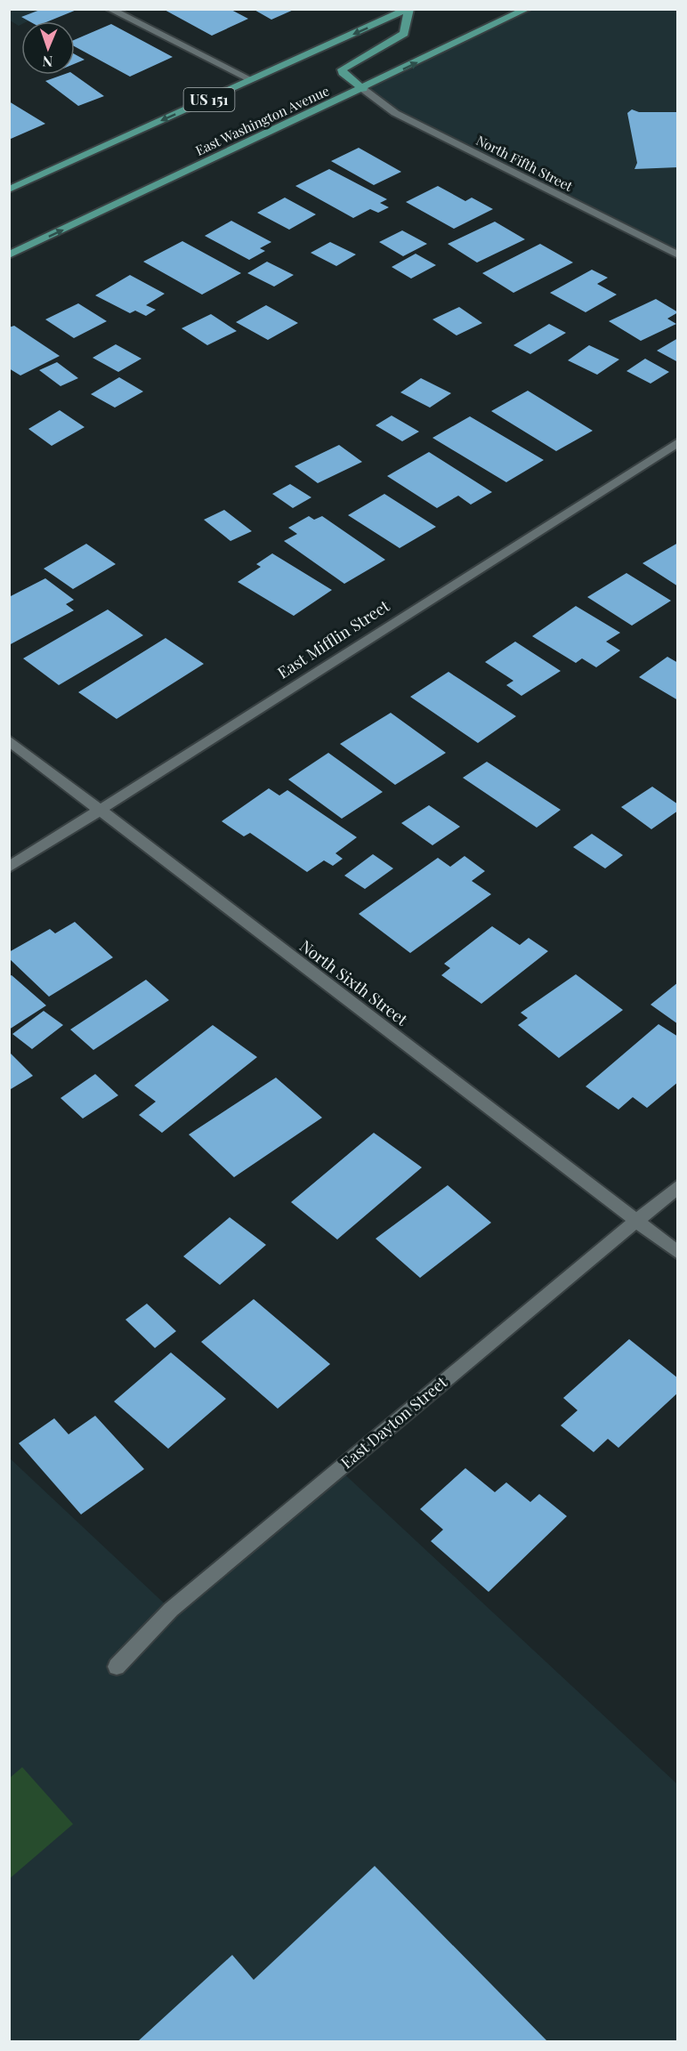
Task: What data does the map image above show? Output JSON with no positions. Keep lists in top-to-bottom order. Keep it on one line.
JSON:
{"streets":{"main road":["US 151","East Washington Avenue"],"street":["North Fifth Street","East Mifflin Street","North Sixth Street","East Dayton Street"]},"crossings":[["East Washington Avenue","North Fifth Street"],["East Mifflin Street","North Sixth Street"],["North Sixth Street","East Dayton Street"]],"north":"bottom"}
